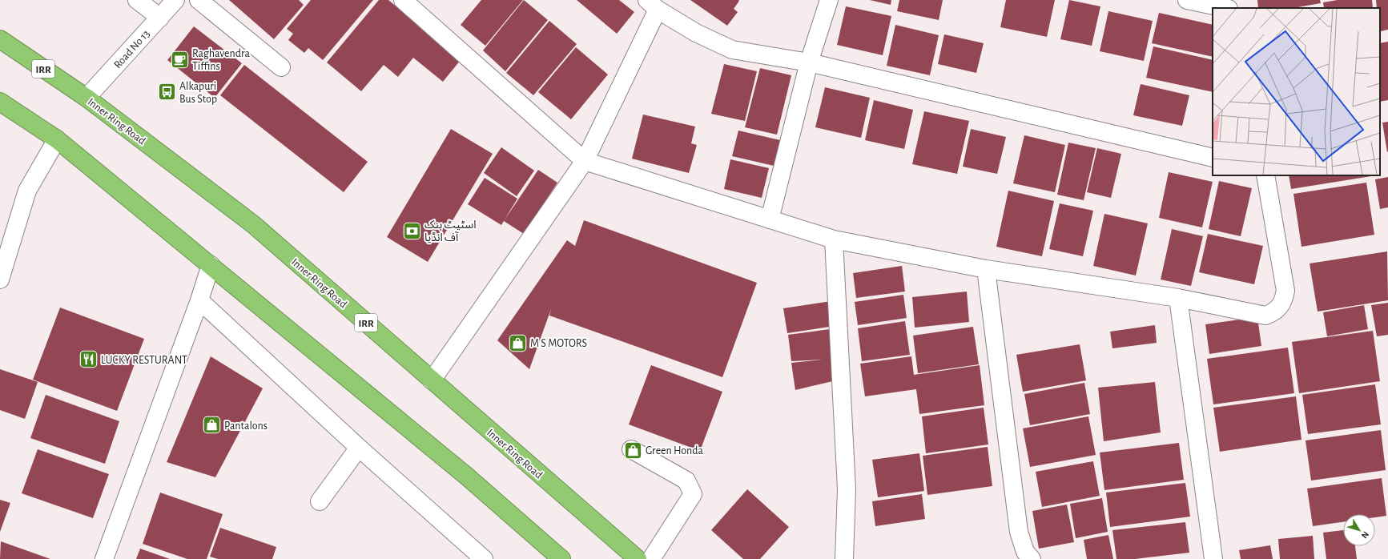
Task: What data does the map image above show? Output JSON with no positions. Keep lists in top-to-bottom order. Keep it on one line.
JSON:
{"streets":{"highway":["IRR","Inner Ring Road"],"street":["Road No 13"]},"crossings":[["Road No 13","Inner Ring Road"]],"places":{"cafe":["Raghavendra Tiffins"],"bus stop":["Alkapuri Bus Stop"],"bank":["اسٹیٹ بنک آف انڈیا"],"shop":["M S MOTORS","Pantalons","Green Honda"],"restaurant":["LUCKY RESTURANT"]},"north":"bottom right"}
